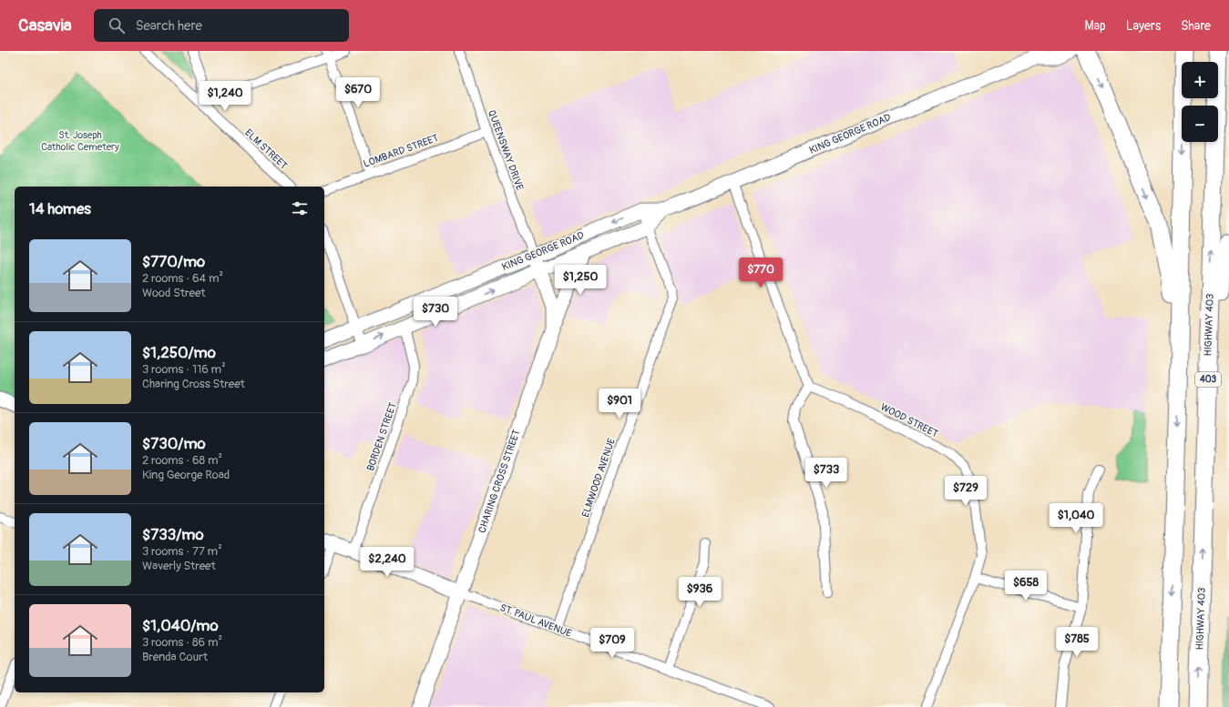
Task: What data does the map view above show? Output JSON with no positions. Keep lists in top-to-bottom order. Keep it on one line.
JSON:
{"streets":{"highway":["HIGHWAY 403","403"],"main road":["KING GEORGE ROAD","CHARING CROSS STREET","ST. PAUL AVENUE"],"street":["ELM STREET","QUEENSWAY DRIVE","LOMBARD STREET","WOOD STREET","BORDEN STREET","ELMWOOD AVENUE"]},"crossings":[["KING GEORGE ROAD","QUEENSWAY DRIVE"],["KING GEORGE ROAD","BORDEN STREET"],["KING GEORGE ROAD","ELMWOOD AVENUE"],["KING GEORGE ROAD","CHARING CROSS STREET"],["QUEENSWAY DRIVE","LOMBARD STREET"],["QUEENSWAY DRIVE","CHARING CROSS STREET"],["BORDEN STREET","ST. PAUL AVENUE"],["ELMWOOD AVENUE","ST. PAUL AVENUE"],["CHARING CROSS STREET","ST. PAUL AVENUE"]],"parks":["St. Joseph Catholic Cemetery"],"page":{"header":"Casavia","search":"Search here","nav":["Map","Layers","Share"],"map_buttons":["+","−"],"price":["$670","$1,240","$770","$1,250","$730","$901","$733","$729","$1,040","$2,240","$658","$936","$785","$709"],"heading":"14 homes","list":[{"name":"$770/mo","note":"2 rooms · 64 m² · Wood Street"},{"name":"$1,250/mo","note":"3 rooms · 116 m² · Charing Cross Street"},{"name":"$730/mo","note":"2 rooms · 68 m² · King George Road"},{"name":"$733/mo","note":"3 rooms · 77 m² · Waverly Street"},{"name":"$1,040/mo","note":"3 rooms · 86 m² · Brenda Court"}]}}
